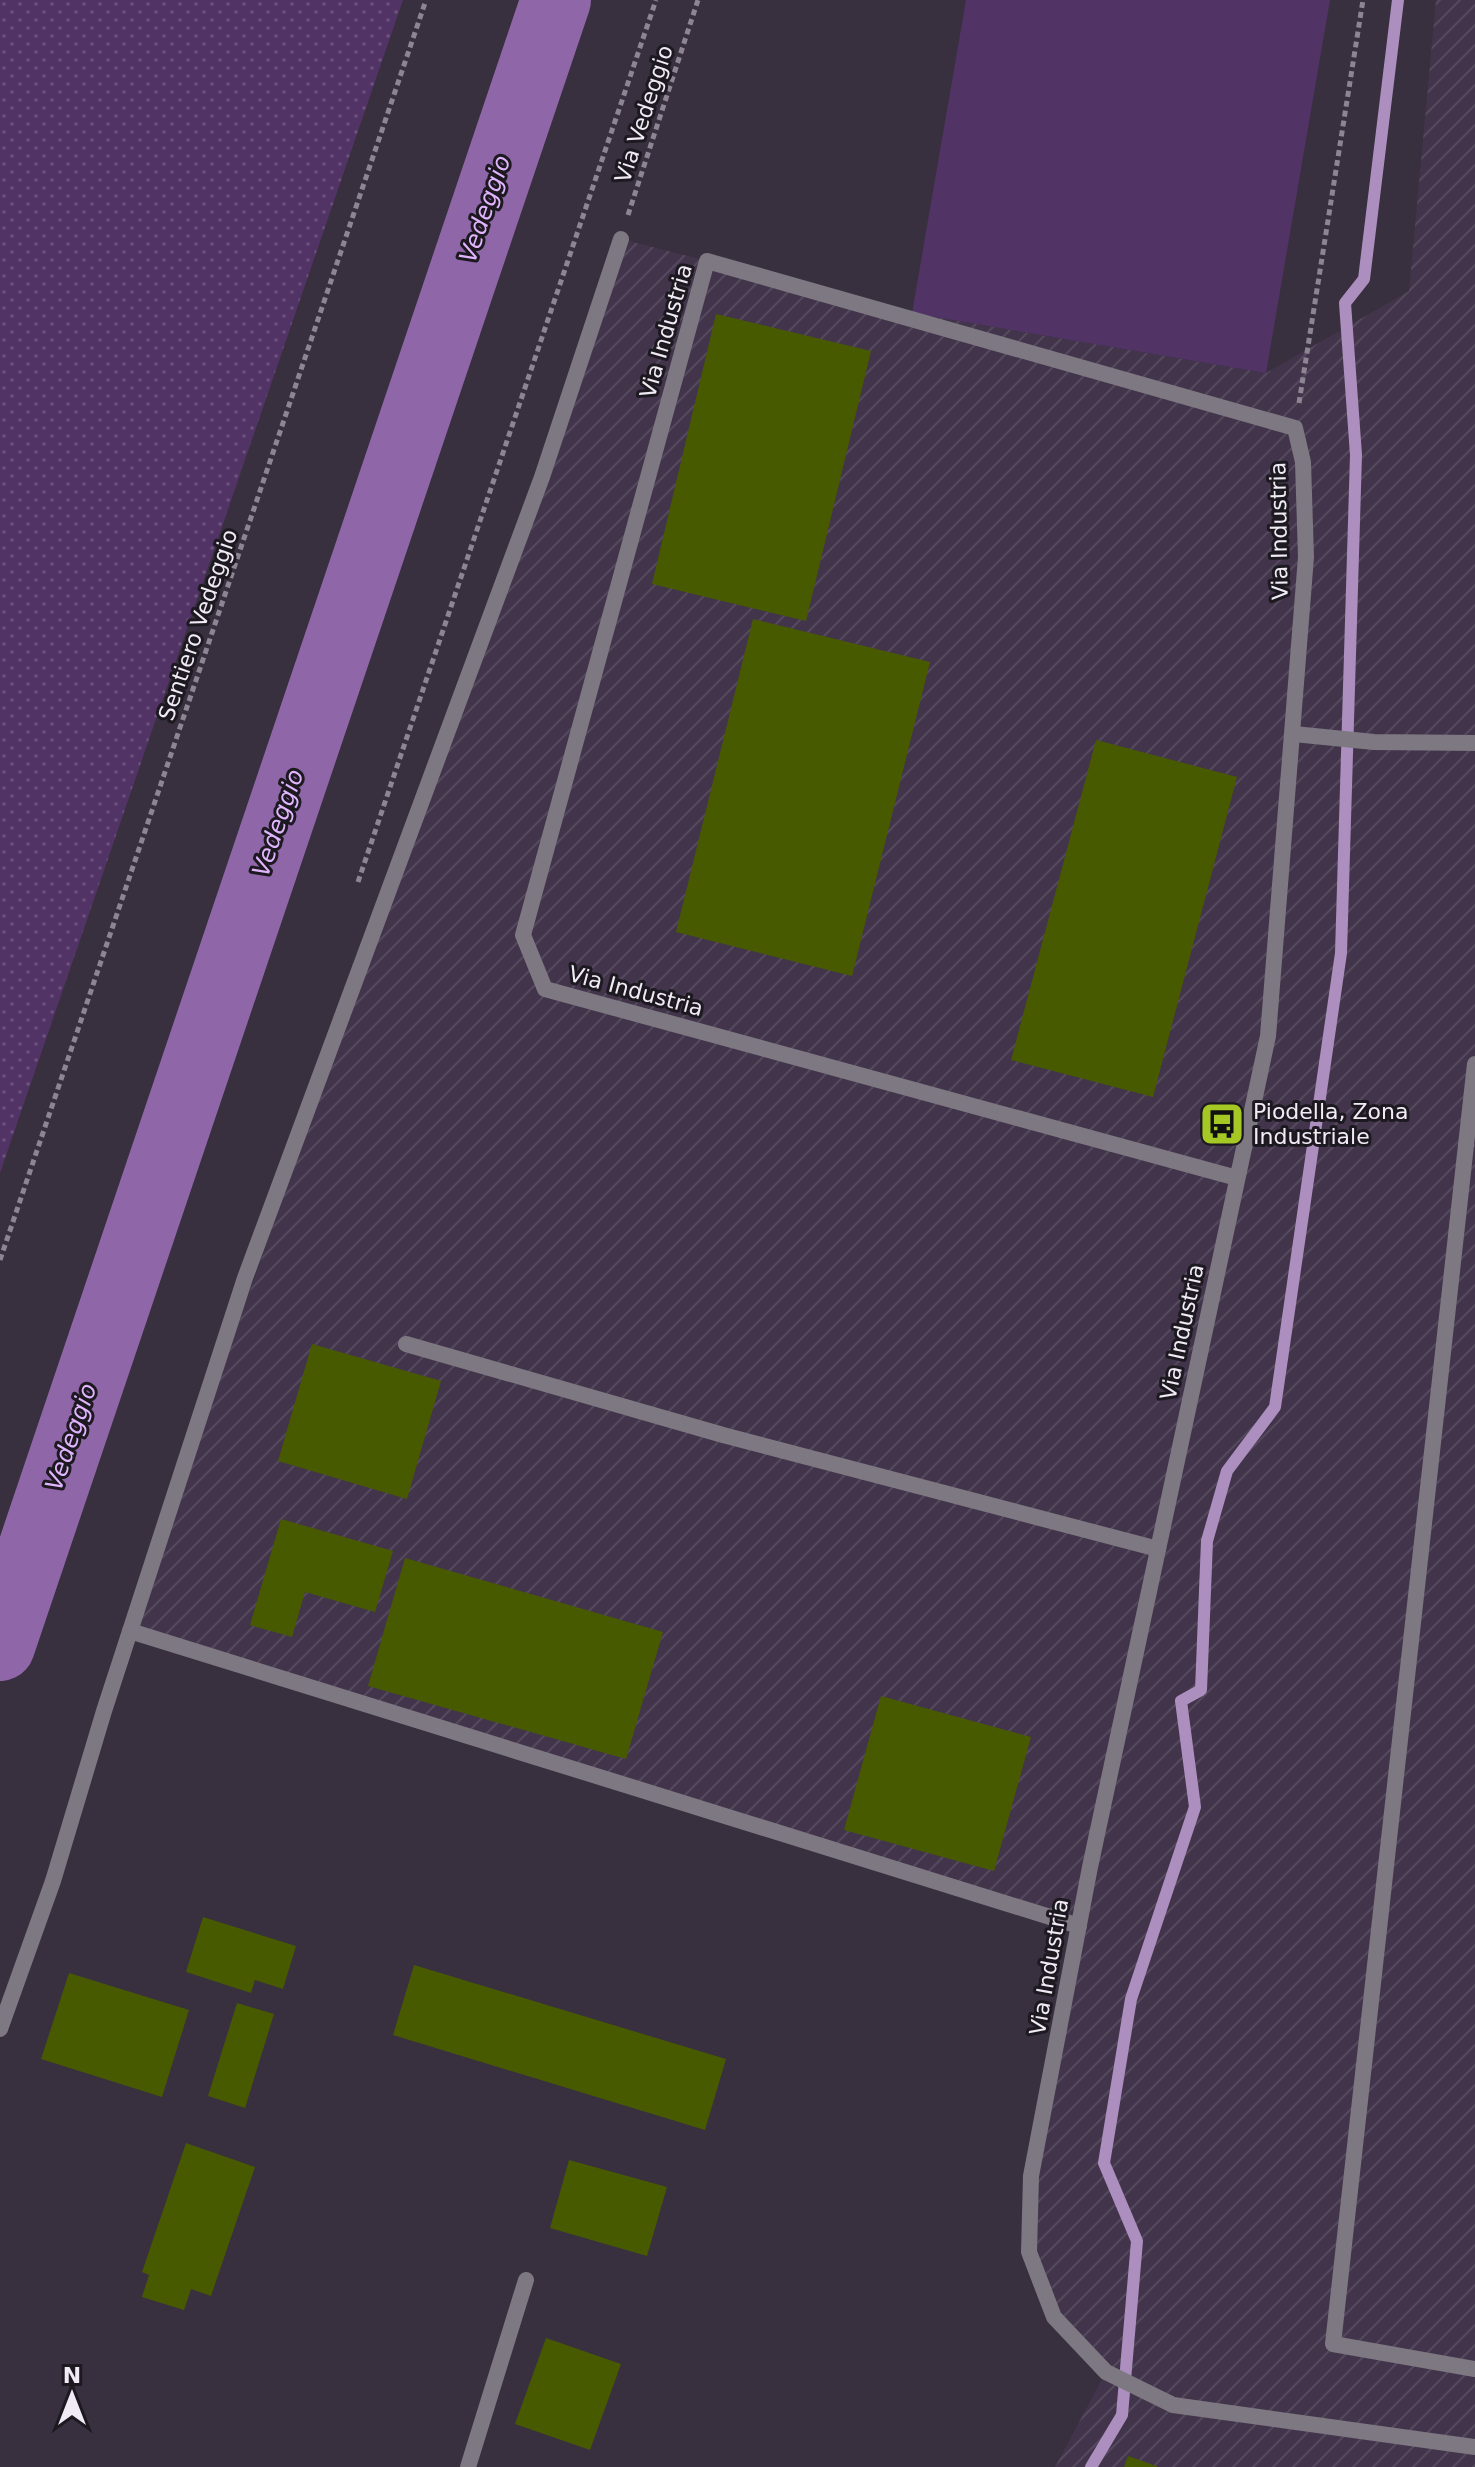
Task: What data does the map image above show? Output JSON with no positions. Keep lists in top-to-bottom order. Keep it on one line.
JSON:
{"streets":{"street":["Via Industria"],"path":["Via Vedeggio","Sentiero Vedeggio"]},"water":["Vedeggio"],"places":{"bus stop":["Piodella, Zona Industriale"]},"north":"top"}
